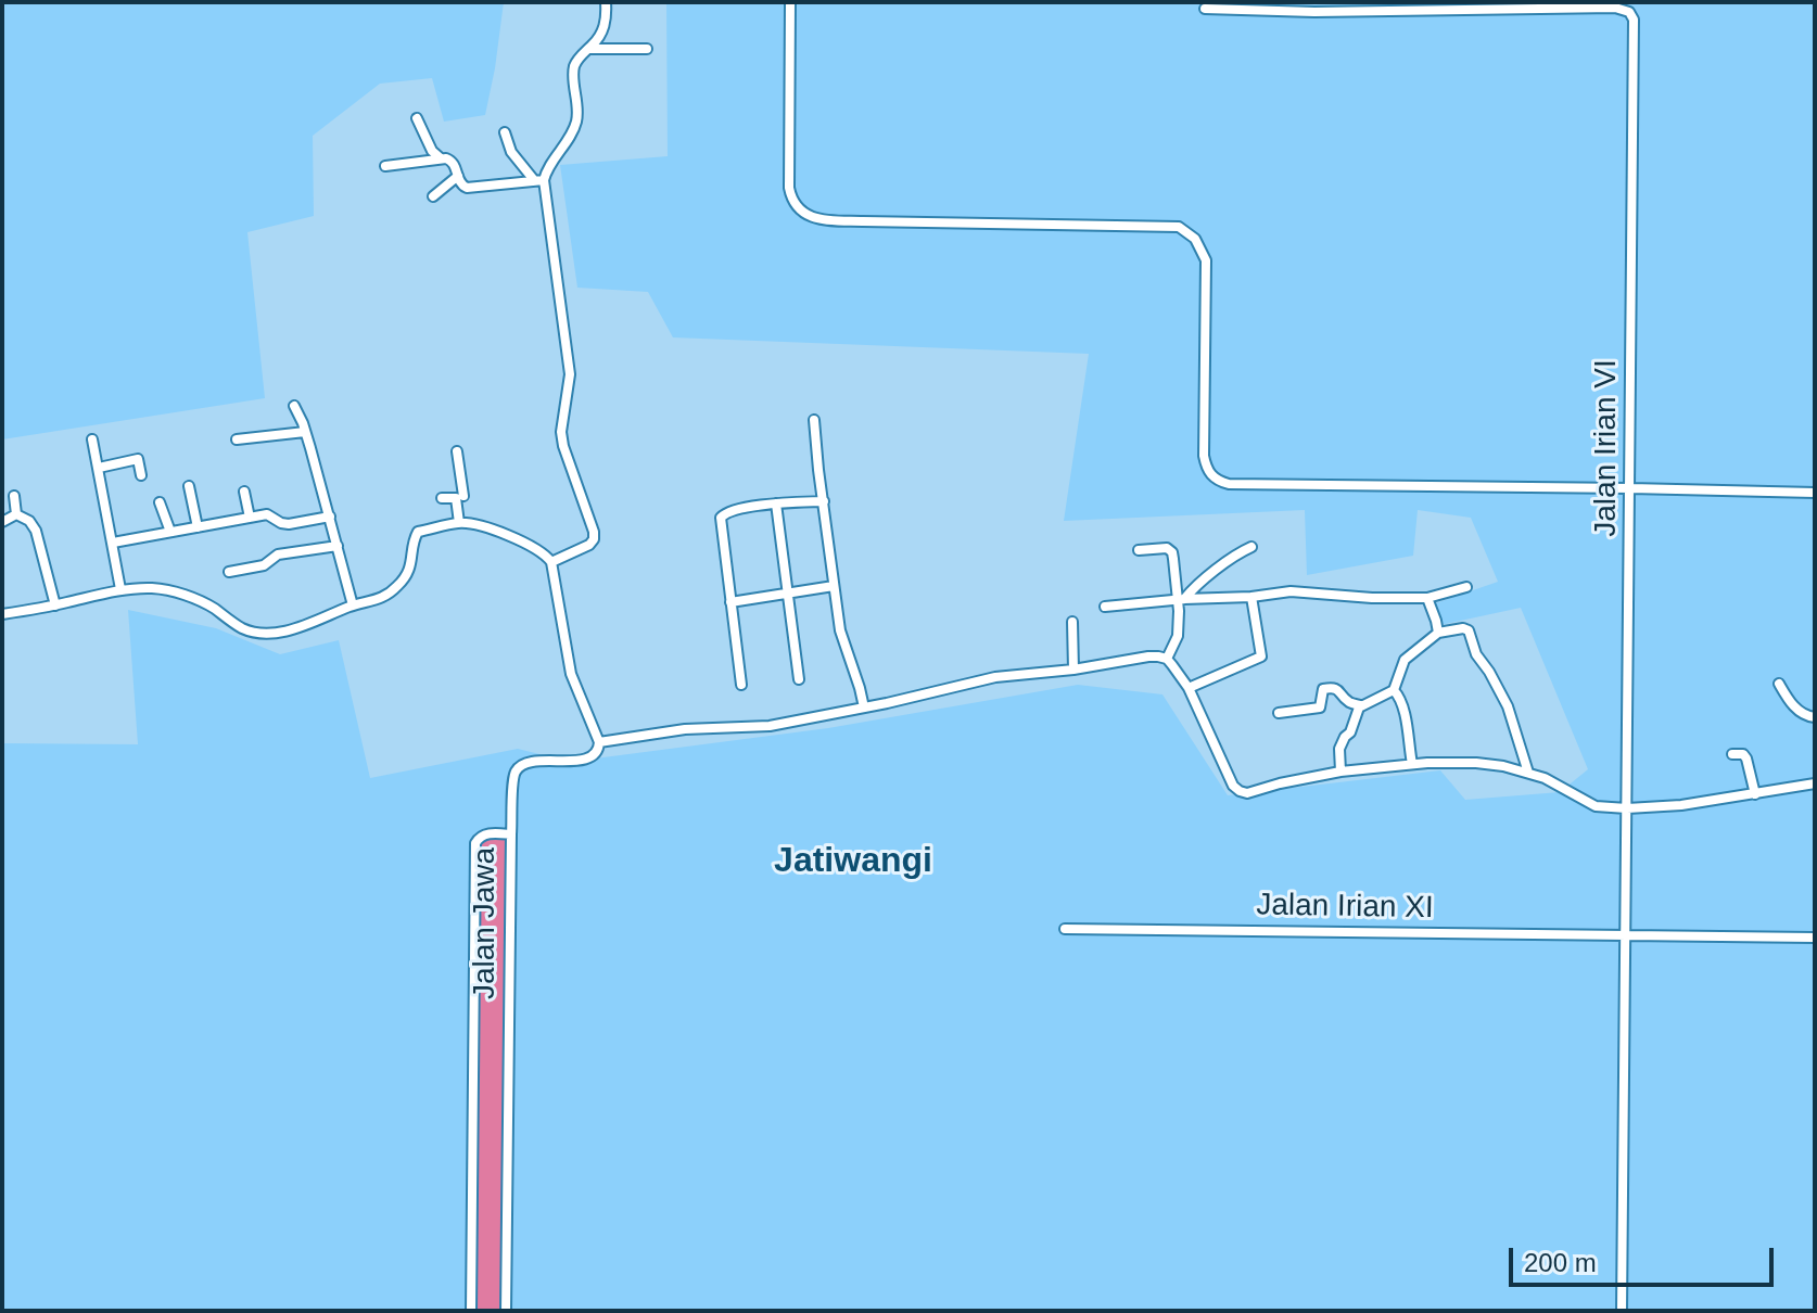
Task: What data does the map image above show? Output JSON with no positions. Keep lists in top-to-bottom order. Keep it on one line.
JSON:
{"streets":{"street":["Jalan Irian VI","Jalan Irian XI","Jalan Jawa"]},"crossings":[["Jalan Irian VI","Jalan Irian XI"]],"districts":["Jatiwangi"],"scale_bar":"200 m"}
